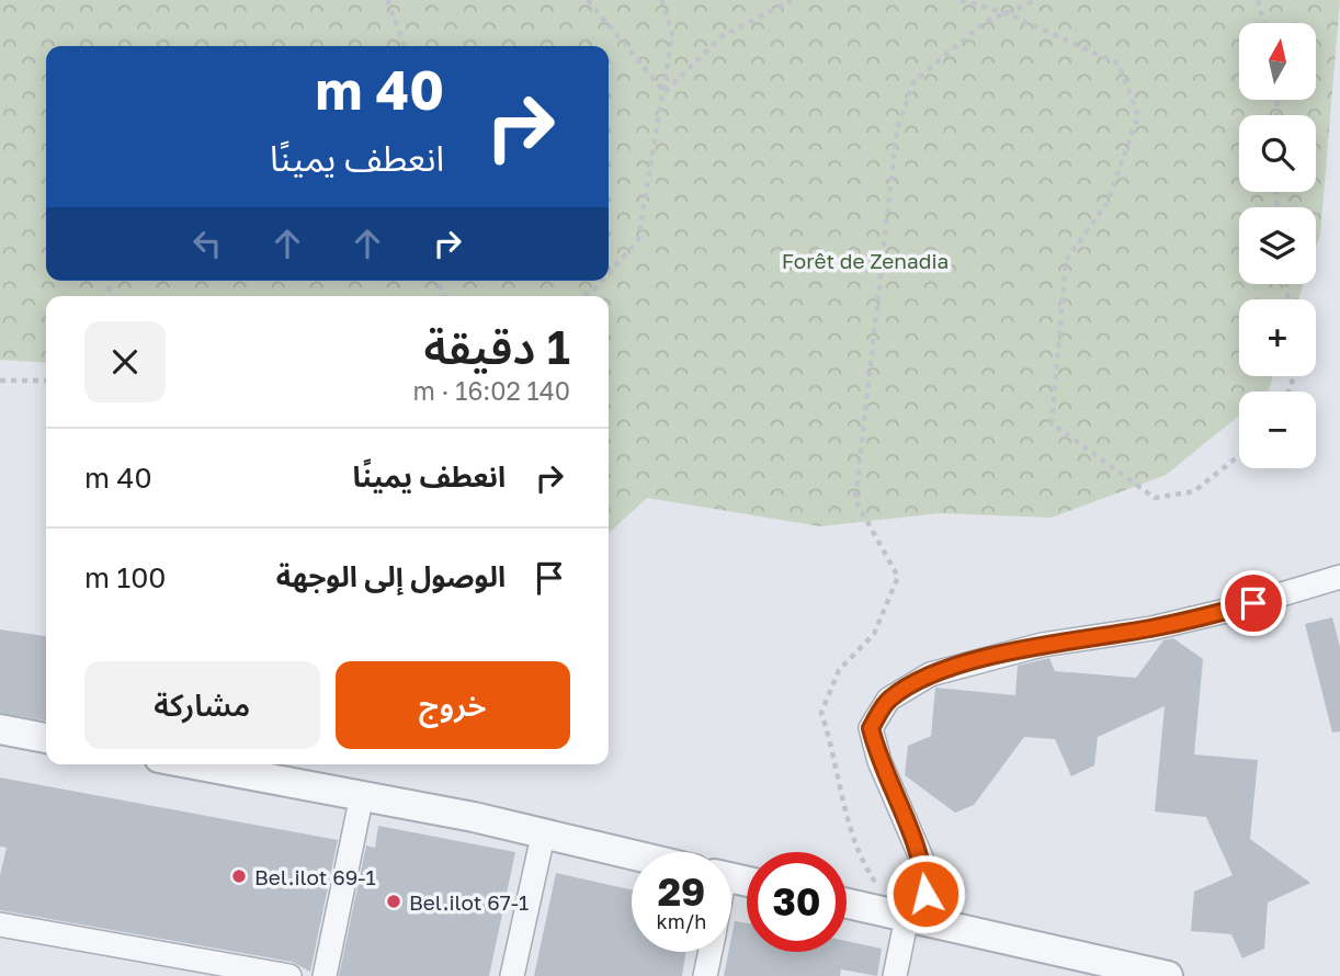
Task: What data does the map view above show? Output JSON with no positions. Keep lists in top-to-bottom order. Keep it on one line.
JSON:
{"parks":["Forêt de Zenadia"],"places":["Bel.ilot 69-1","Bel.ilot 67-1"],"north":"top","page":{"map_buttons":["+","−"],"turn":["40 m","انعطف يمينًا"],"heading":["1 دقيقة","140 m · 16:02"],"list":[{"name":"انعطف يمينًا","value":"40 m"},{"name":"الوصول إلى الوجهة","value":"100 m"}],"buttons":["خروج","مشاركة"],"speed":"29 km/h","limit":"30"}}
